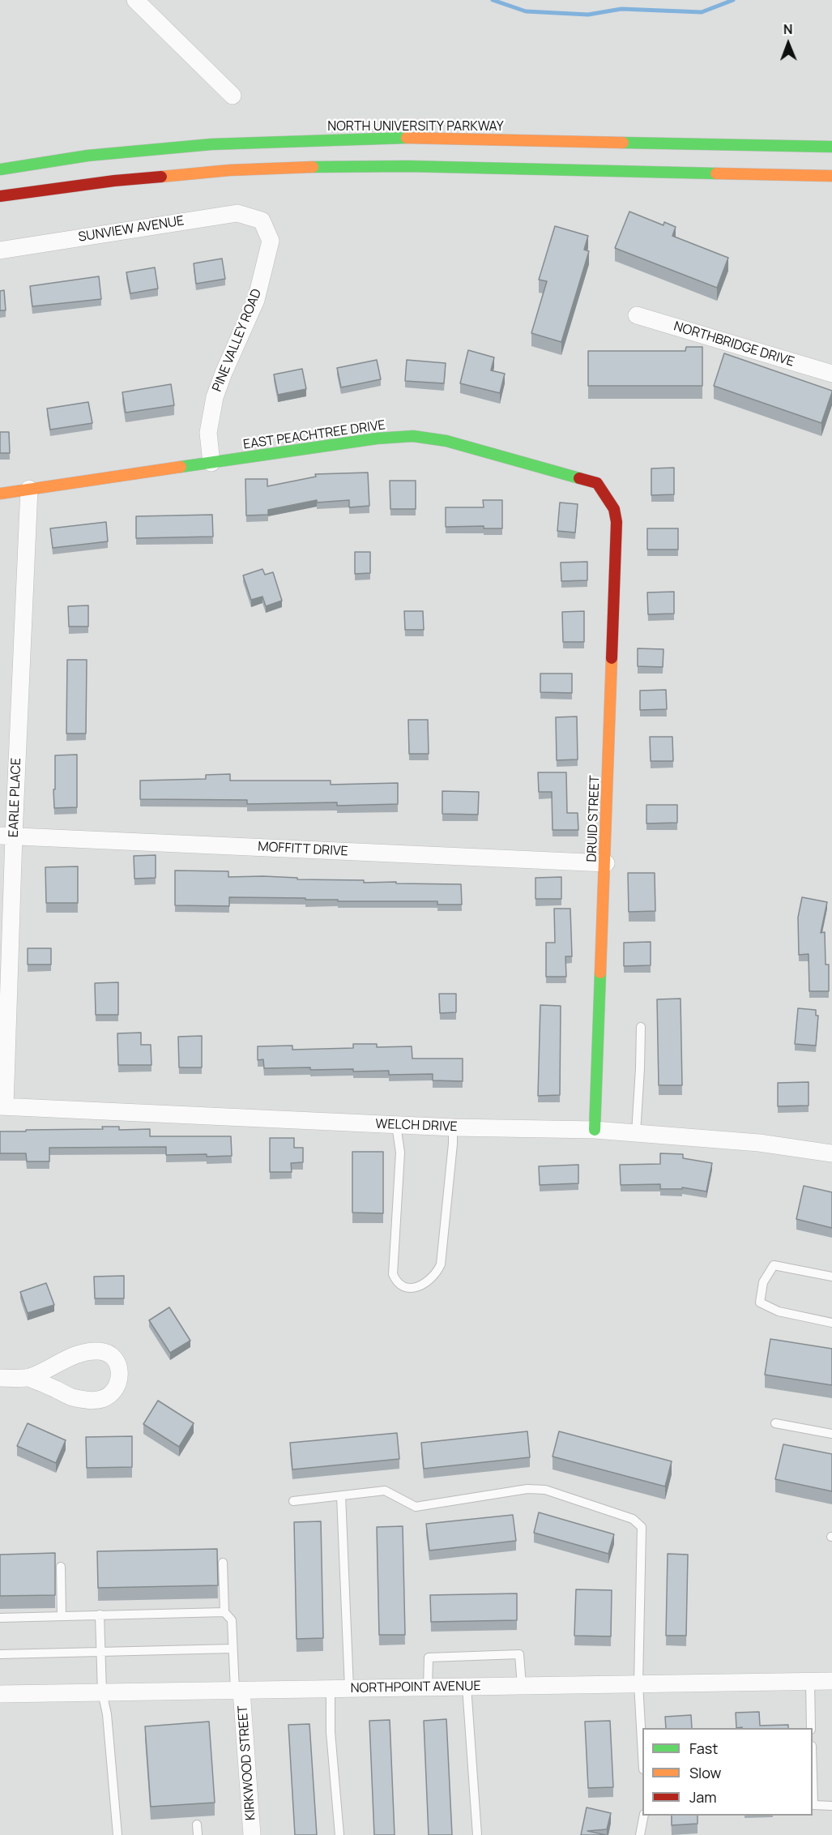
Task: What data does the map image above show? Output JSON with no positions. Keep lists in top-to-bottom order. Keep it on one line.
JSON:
{"streets":{"main road":["NORTH UNIVERSITY PARKWAY","EAST PEACHTREE DRIVE","DRUID STREET"],"street":["SUNVIEW AVENUE","PINE VALLEY ROAD","NORTHBRIDGE DRIVE","EARLE PLACE","MOFFITT DRIVE","WELCH DRIVE","NORTHPOINT AVENUE","KIRKWOOD STREET"]},"crossings":[["SUNVIEW AVENUE","PINE VALLEY ROAD"],["PINE VALLEY ROAD","EAST PEACHTREE DRIVE"],["EAST PEACHTREE DRIVE","EARLE PLACE"],["EAST PEACHTREE DRIVE","DRUID STREET"],["EARLE PLACE","MOFFITT DRIVE"],["EARLE PLACE","WELCH DRIVE"],["DRUID STREET","MOFFITT DRIVE"],["DRUID STREET","WELCH DRIVE"],["NORTHPOINT AVENUE","KIRKWOOD STREET"]],"legend":["Fast","Slow","Jam"],"north":"top"}
